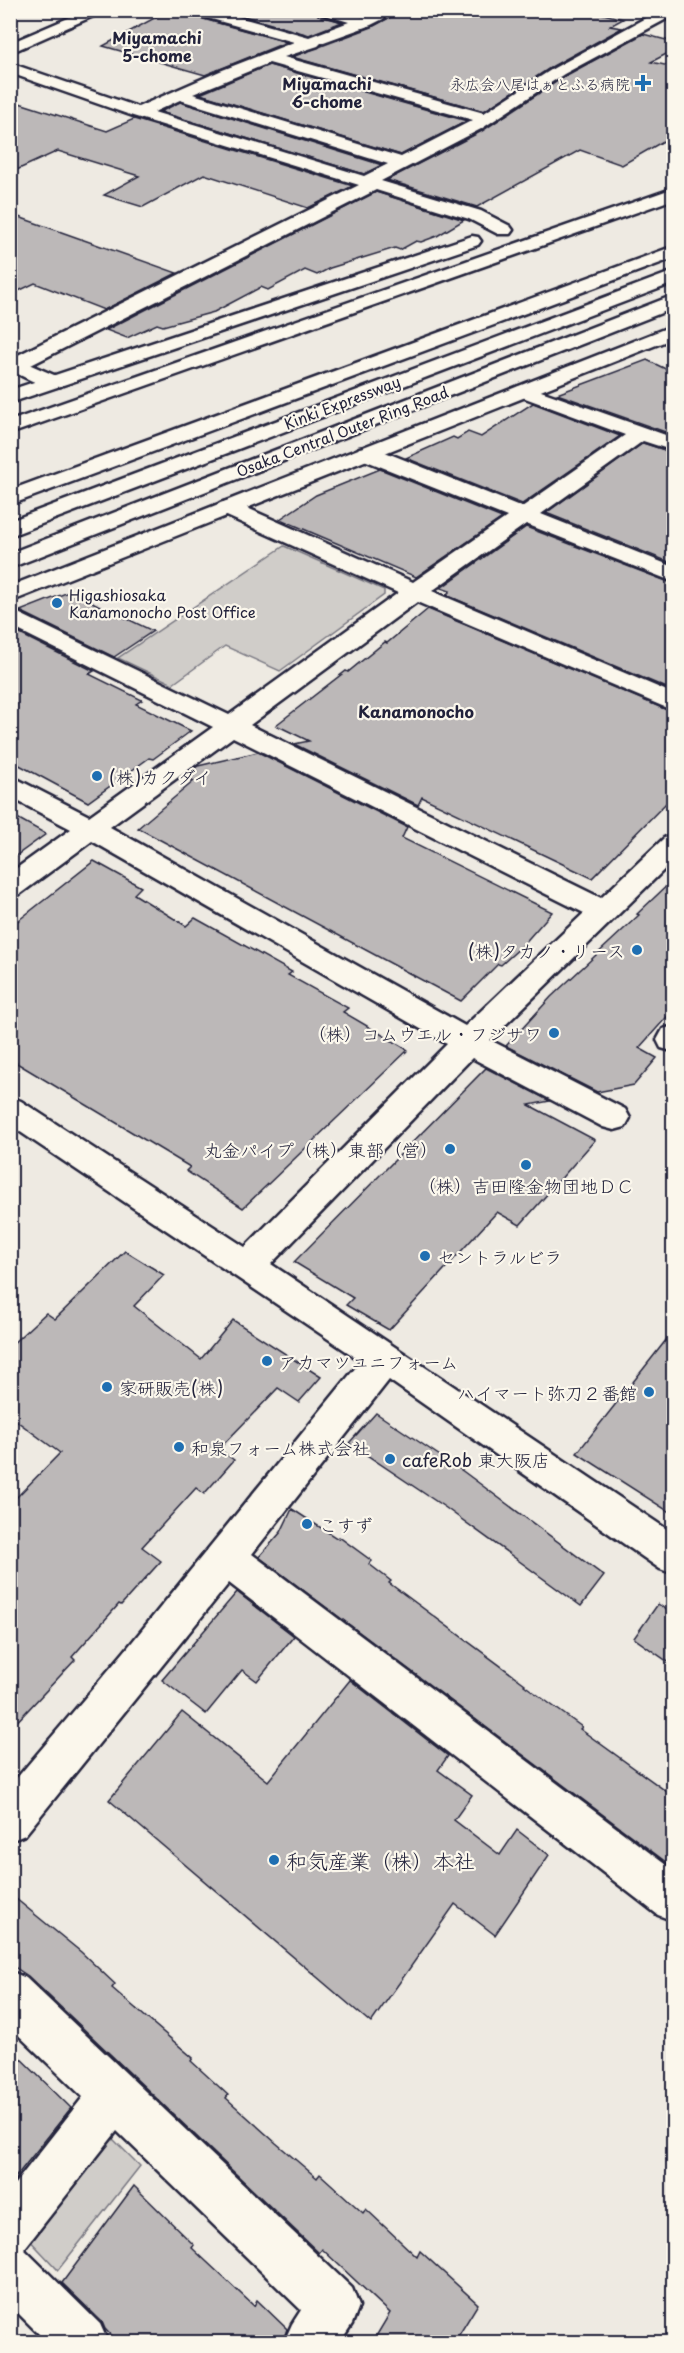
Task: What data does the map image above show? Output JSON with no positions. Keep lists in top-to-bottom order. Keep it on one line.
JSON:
{"streets":{"main road":["Kinki Expressway","Osaka Central Outer Ring Road"]},"districts":["Miyamachi 5-chome","Miyamachi 6-chome","Kanamonocho"],"places":{"health":["永広会八尾はぁとふる病院"],"other":["Higashiosaka Kanamonocho Post Office","(株)カクダイ","(株)タカノ・リース","（株）コムウエル・フジサワ","丸金パイプ（株）東部（営）","（株）吉田隆金物団地ＤＣ","セントラルビラ","アカマツユニフォーム","家研販売(株)","ハイマート弥刀２番館","和泉フォーム株式会社","cafeRob 東大阪店","こすず","和気産業（株）本社"]}}
